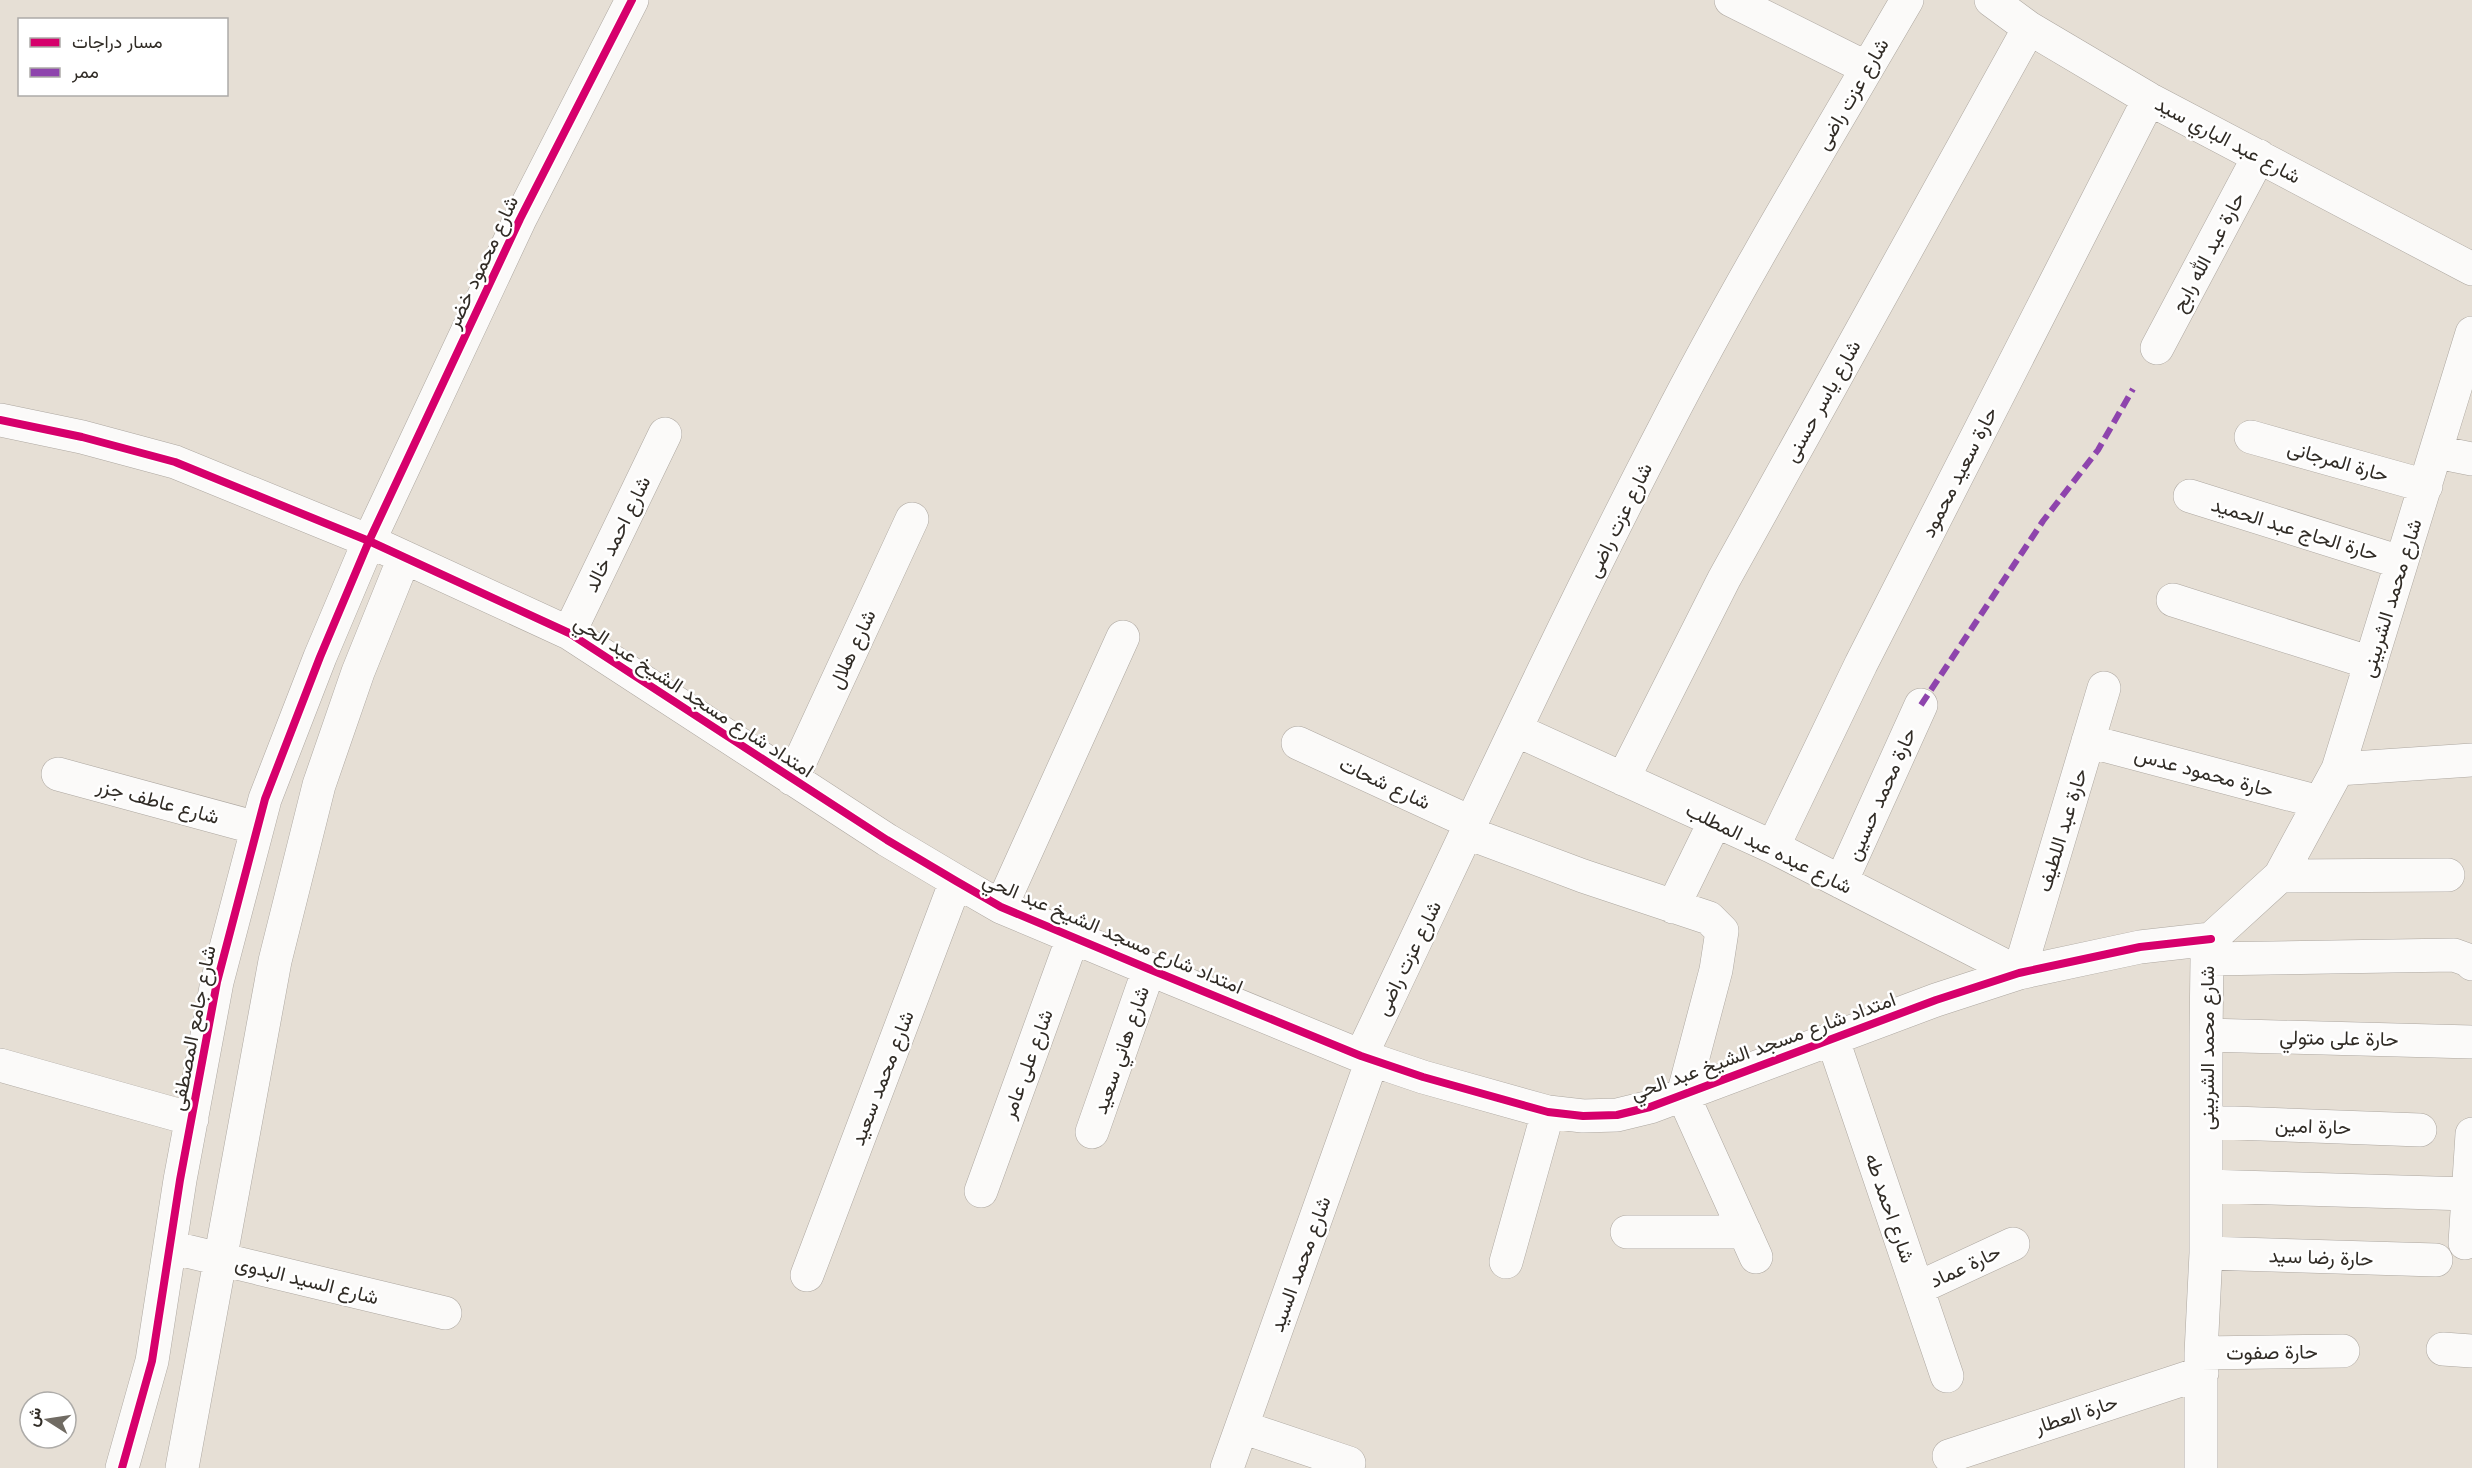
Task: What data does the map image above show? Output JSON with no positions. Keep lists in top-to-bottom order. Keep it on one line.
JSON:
{"streets":{"street":["شارع عزت راضى","شارع عبد الباري سيد","حارة عبد الله رابح","شارع محمود خضر","شارع ياسر حسنى","حارة المرجانى","حارة سعيد محمود","حارة الحاج عبد الحميد","شارع احمد خالد","شارع محمد الشربينى","شارع هلال","امتداد شارع مسجد الشيخ عبد الحي","حارة محمود عدس","شارع شحات","حارة محمد حسين","شارع عاطف جزر","حارة عبد اللطيف","شارع عبده عبد المطلب","شارع جامع المصطفى","حارة على متولي","شارع هاني سعيد","شارع على عامر","شارع محمد سعيد","حارة امين","شارع احمد طه","حارة رضا سيد","شارع محمد السيد","حارة عماد","شارع السيد البدوى","حارة صفوت","حارة العطار"]},"crossings":[["شارع عزت راضى","امتداد شارع مسجد الشيخ عبد الحي"],["شارع عزت راضى","شارع شحات"],["شارع عزت راضى","شارع عبده عبد المطلب"],["شارع عزت راضى","شارع محمد السيد"],["شارع عبد الباري سيد","حارة عبد الله رابح"],["شارع عبد الباري سيد","شارع ياسر حسنى"],["شارع عبد الباري سيد","حارة سعيد محمود"],["شارع محمود خضر","امتداد شارع مسجد الشيخ عبد الحي"],["شارع محمود خضر","شارع جامع المصطفى"],["شارع ياسر حسنى","شارع عبده عبد المطلب"],["حارة المرجانى","شارع محمد الشربينى"],["حارة سعيد محمود","شارع عبده عبد المطلب"],["حارة الحاج عبد الحميد","شارع محمد الشربينى"],["شارع احمد خالد","امتداد شارع مسجد الشيخ عبد الحي"],["شارع محمد الشربينى","امتداد شارع مسجد الشيخ عبد الحي"],["شارع محمد الشربينى","حارة محمود عدس"],["شارع محمد الشربينى","حارة على متولي"],["شارع محمد الشربينى","حارة امين"],["شارع محمد الشربينى","حارة رضا سيد"],["شارع محمد الشربينى","حارة صفوت"],["شارع محمد الشربينى","حارة العطار"],["شارع هلال","امتداد شارع مسجد الشيخ عبد الحي"],["امتداد شارع مسجد الشيخ عبد الحي","شارع شحات"],["امتداد شارع مسجد الشيخ عبد الحي","حارة عبد اللطيف"],["امتداد شارع مسجد الشيخ عبد الحي","شارع عبده عبد المطلب"],["امتداد شارع مسجد الشيخ عبد الحي","شارع جامع المصطفى"],["امتداد شارع مسجد الشيخ عبد الحي","شارع هاني سعيد"],["امتداد شارع مسجد الشيخ عبد الحي","شارع على عامر"],["امتداد شارع مسجد الشيخ عبد الحي","شارع محمد سعيد"],["امتداد شارع مسجد الشيخ عبد الحي","شارع احمد طه"],["امتداد شارع مسجد الشيخ عبد الحي","شارع محمد السيد"],["حارة محمود عدس","حارة عبد اللطيف"],["حارة محمد حسين","شارع عبده عبد المطلب"],["شارع عاطف جزر","شارع جامع المصطفى"],["حارة عبد اللطيف","شارع عبده عبد المطلب"],["شارع جامع المصطفى","شارع السيد البدوى"],["شارع احمد طه","حارة عماد"],["حارة صفوت","حارة العطار"]],"legend":["مسار دراجات","ممر"],"north":"left"}
